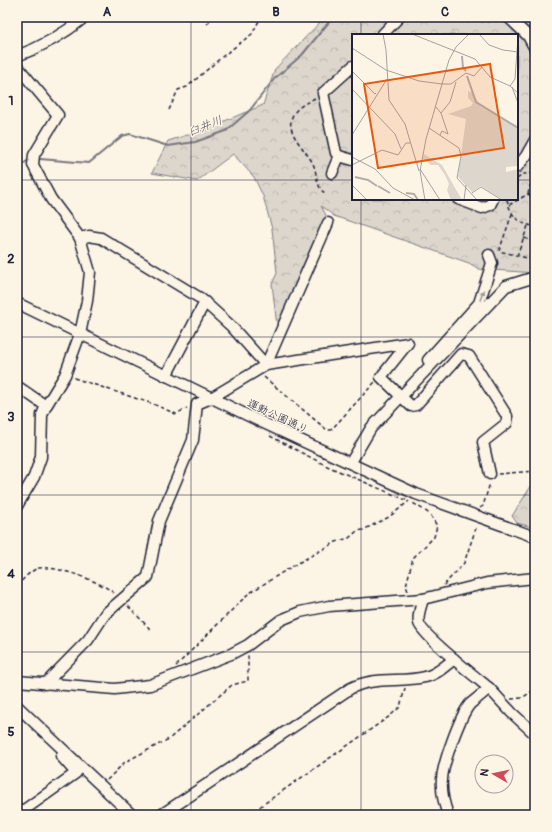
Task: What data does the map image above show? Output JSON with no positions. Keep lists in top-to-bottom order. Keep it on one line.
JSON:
{"streets":{"street":["運動公園通り"]},"water":["臼井川"],"north":"left","grid":{"columns":["A","B","C"],"rows":["1","2","3","4","5"]}}
